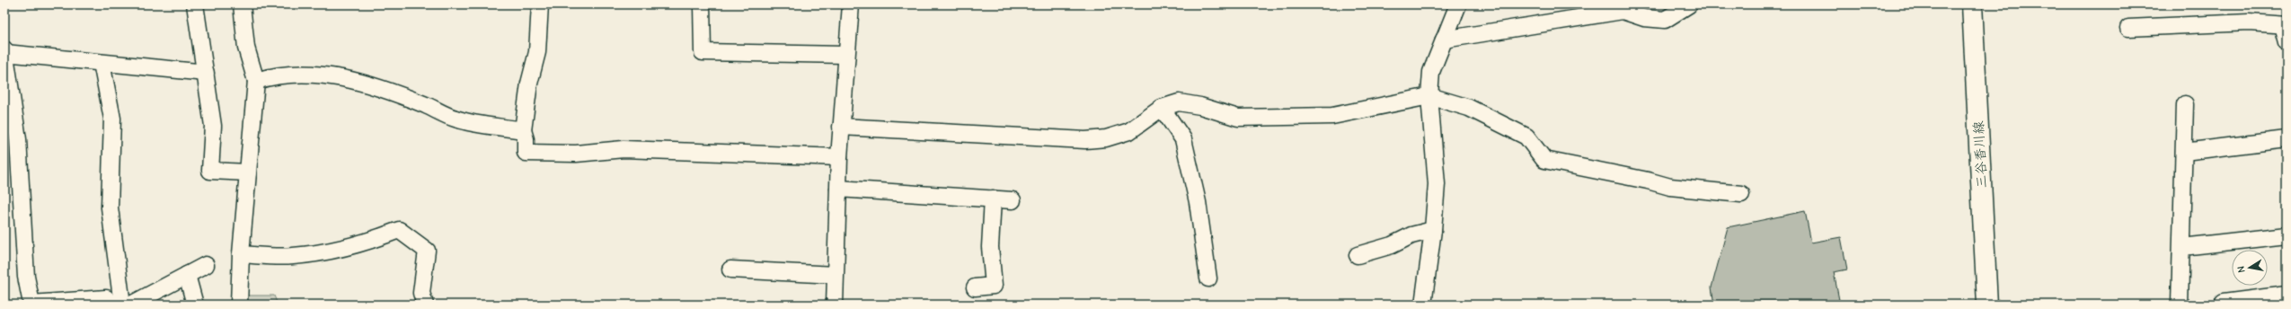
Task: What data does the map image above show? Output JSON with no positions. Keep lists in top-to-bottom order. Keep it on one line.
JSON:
{"streets":{"main road":["三谷香川線"]},"north":"left"}
